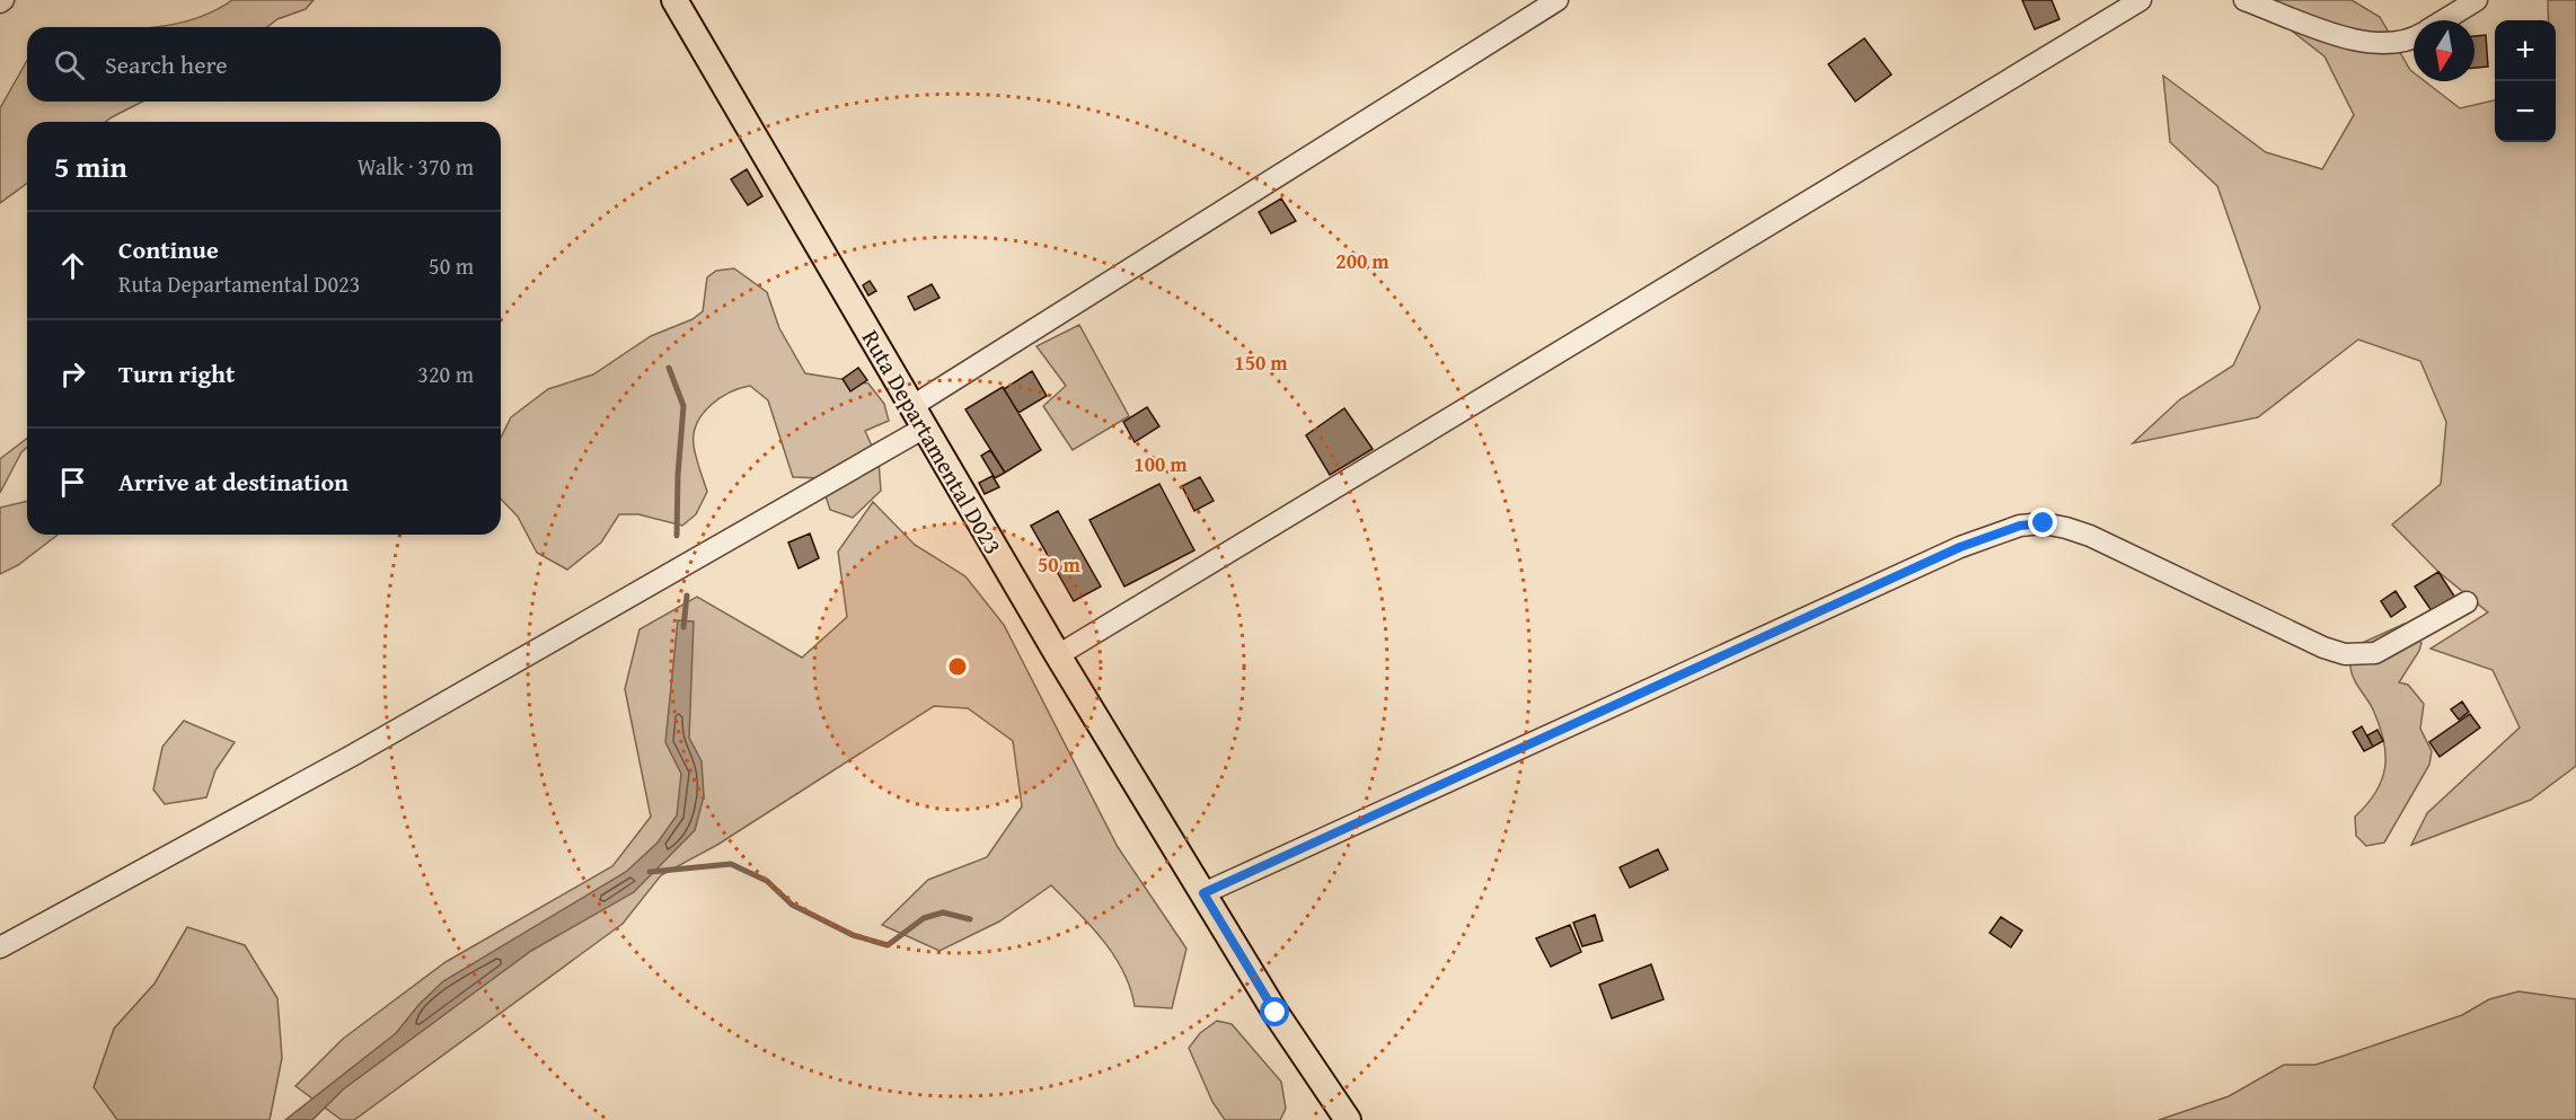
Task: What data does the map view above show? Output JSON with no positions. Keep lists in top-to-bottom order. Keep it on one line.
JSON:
{"streets":{"main road":["Ruta Departamental D023"]},"north":"bottom","page":{"map_buttons":["+","−"],"search":"Search here","heading":["5 min","Walk · 370 m"],"list":[["Continue","Ruta Departamental D023","50 m"],["Turn right","320 m"],"Arrive at destination"]},"rings":["200 m","150 m","100 m","50 m"]}
